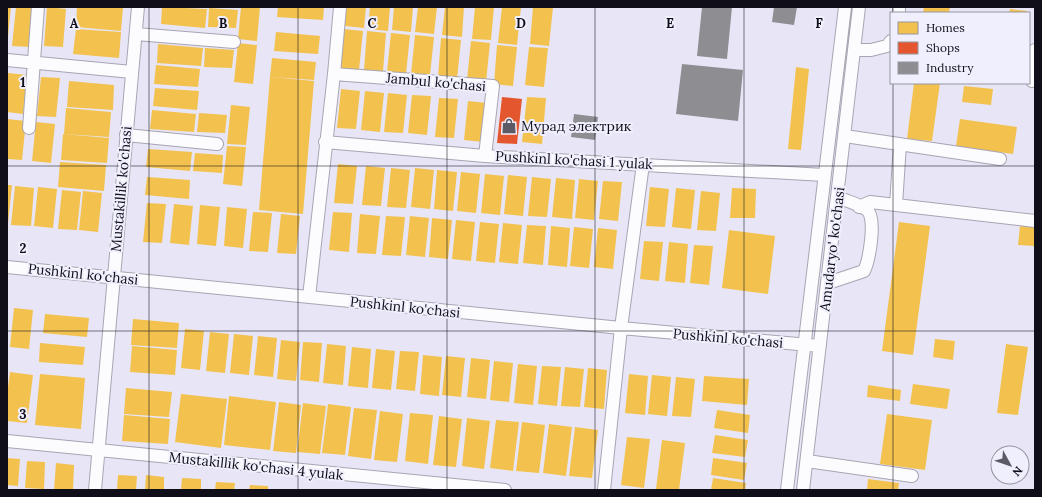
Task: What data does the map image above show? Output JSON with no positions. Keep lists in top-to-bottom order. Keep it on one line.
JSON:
{"streets":{"street":["Jambul ko'chasi","Pushkinl ko'chasi 1 yulak","Mustakillik ko'chasi","Amudaryo' ko'chasi","Pushkinl ko'chasi","Mustakillik ko'chasi 4 yulak"]},"crossings":[["Jambul ko'chasi","Pushkinl ko'chasi 1 yulak"],["Mustakillik ko'chasi","Pushkinl ko'chasi"],["Mustakillik ko'chasi","Mustakillik ko'chasi 4 yulak"],["Amudaryo' ko'chasi","Pushkinl ko'chasi"]],"places":{"shop":["Мурад электрик"]},"legend":["Homes","Shops","Industry"],"north":"bottom right","grid":{"columns":["A","B","C","D","E","F"],"rows":["1","2","3"]}}
